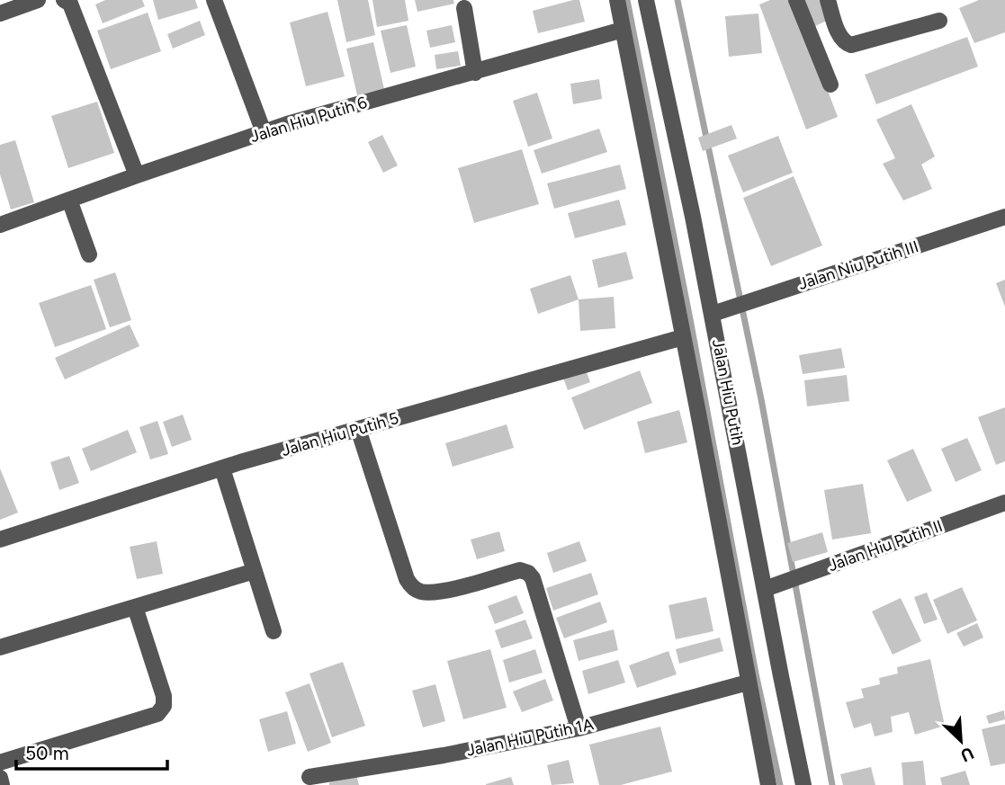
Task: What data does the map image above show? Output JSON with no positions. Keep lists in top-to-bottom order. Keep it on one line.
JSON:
{"streets":{"street":["Jalan Hiu Putih 6","Jalan Niu Putih III","Jalan Hiu Putih","Jalan Hiu Putih 5","Jalan Hiu Putih II","Jalan Hiu Putih 1A"]},"crossings":[["Jalan Hiu Putih 6","Jalan Hiu Putih"],["Jalan Niu Putih III","Jalan Hiu Putih"],["Jalan Hiu Putih","Jalan Hiu Putih 5"],["Jalan Hiu Putih","Jalan Hiu Putih II"],["Jalan Hiu Putih","Jalan Hiu Putih 1A"]],"scale_bar":"50 m","north":"bottom right"}
